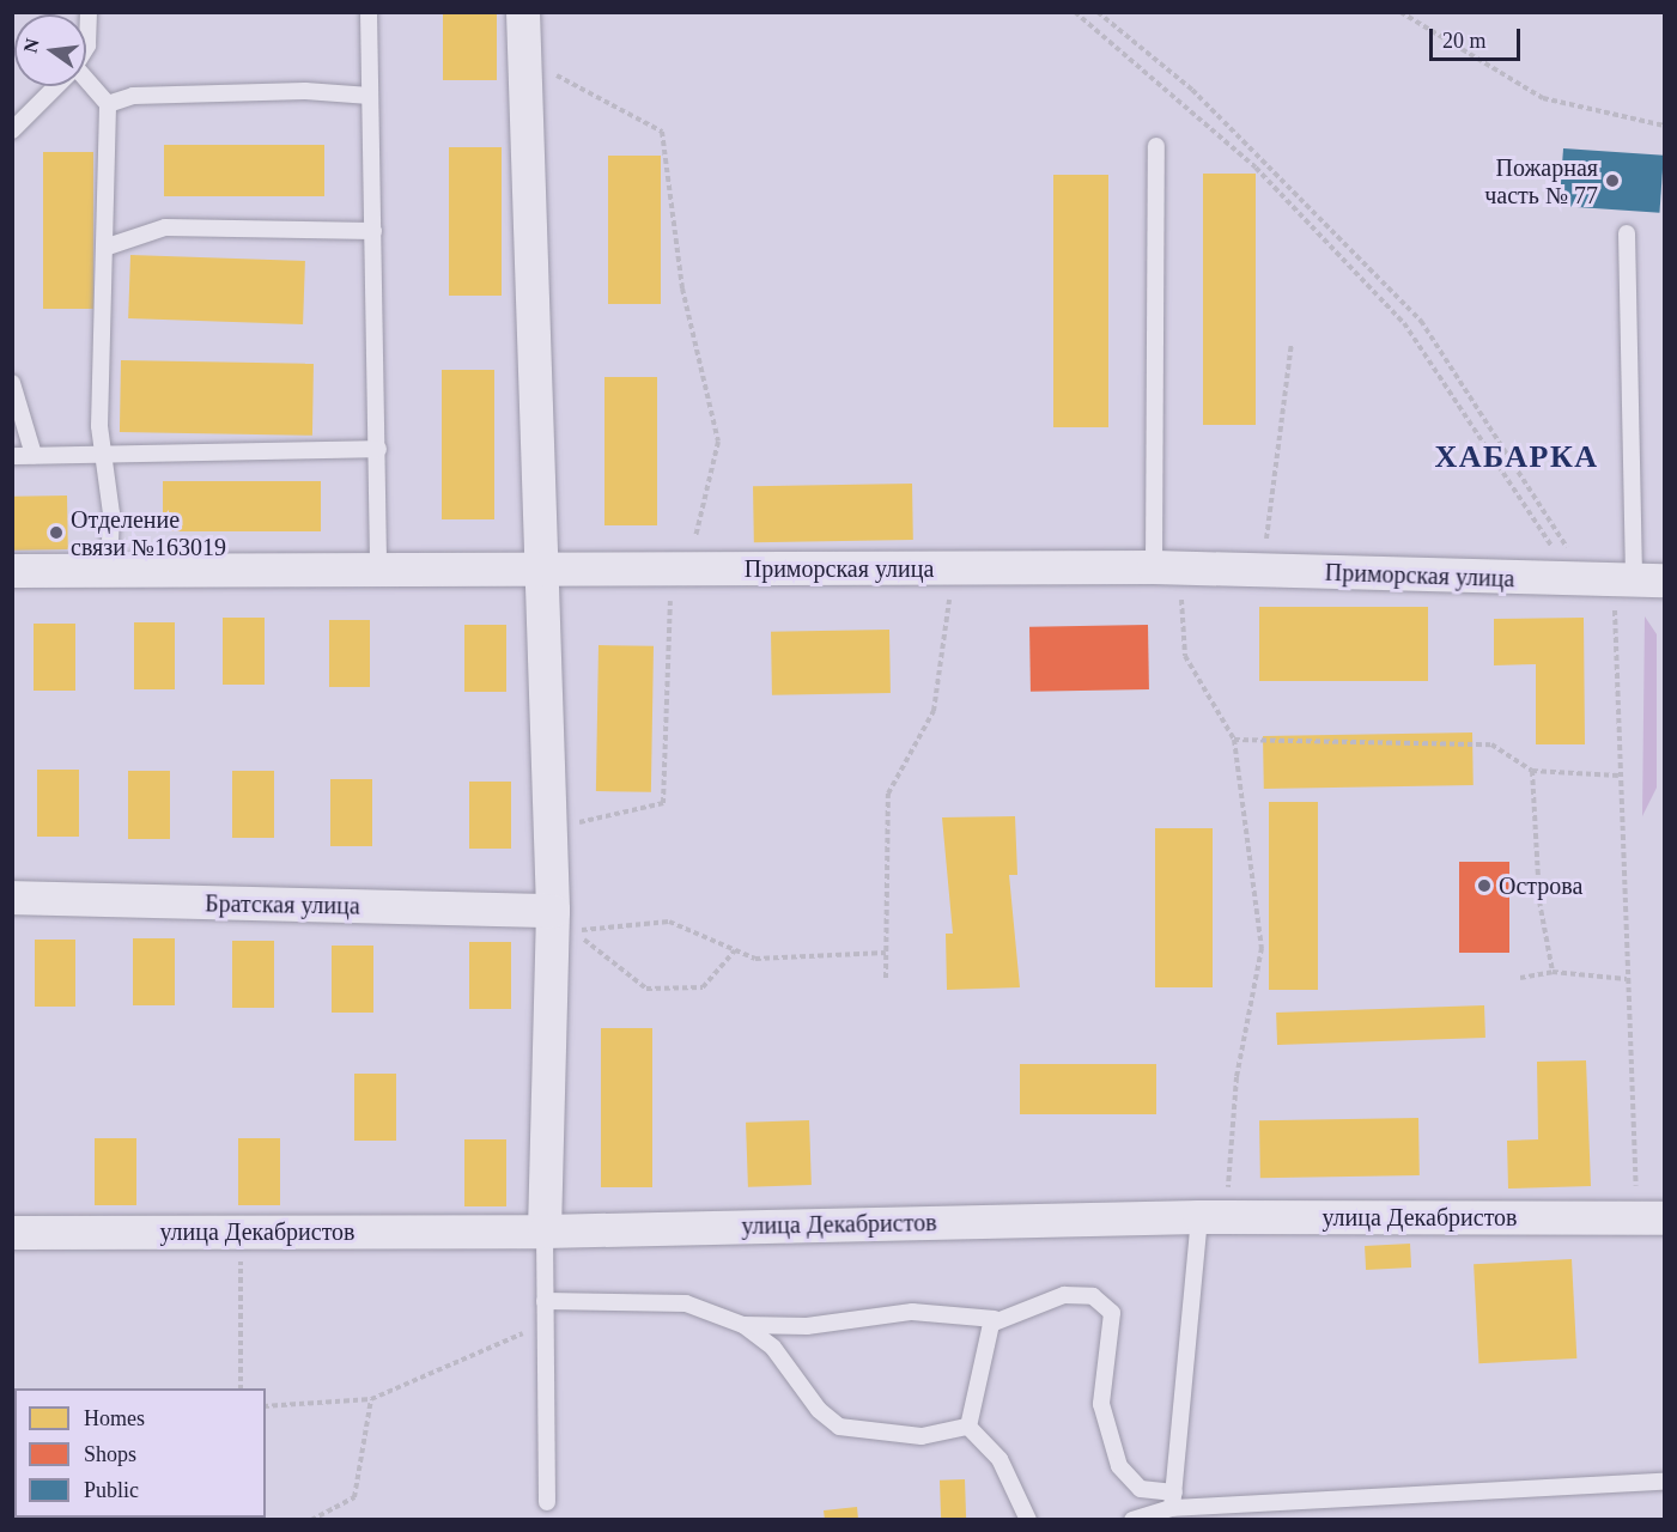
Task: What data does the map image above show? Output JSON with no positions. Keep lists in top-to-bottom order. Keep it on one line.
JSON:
{"streets":{"street":["Приморская улица","Братская улица","улица Декабристов"]},"districts":["ХАБАРКА"],"places":["Пожарная часть № 77","Отделение связи №163019","Острова"],"legend":["Homes","Shops","Public"],"scale_bar":"20 m","north":"left"}
